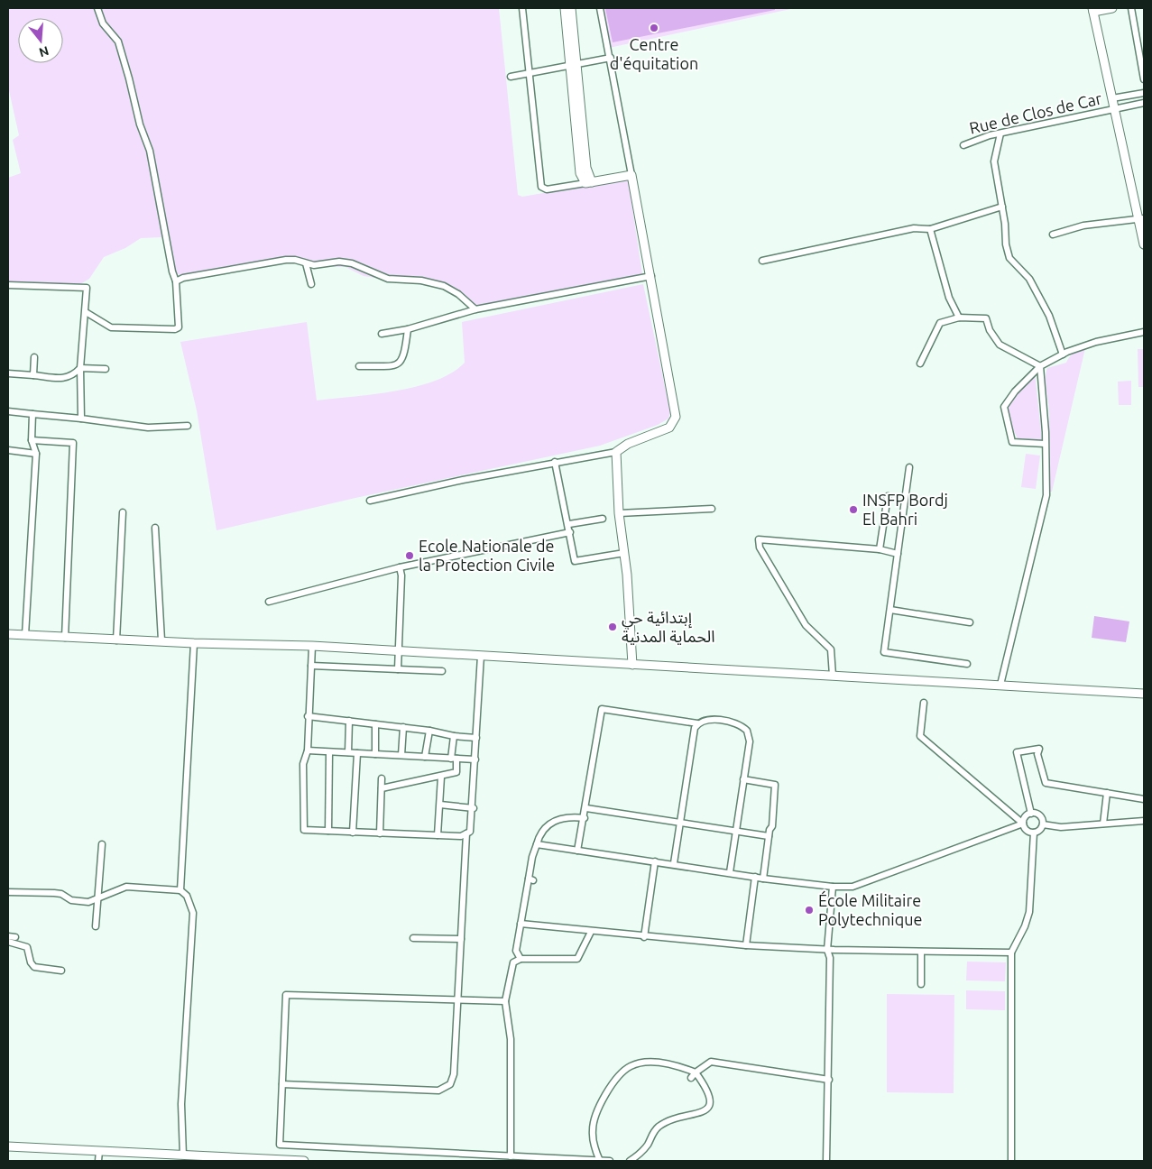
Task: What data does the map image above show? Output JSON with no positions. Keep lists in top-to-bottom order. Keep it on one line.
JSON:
{"streets":{"street":["Rue de Clos de Car"]},"places":["Centre d'équitation","INSFP Bordj El Bahri","Ecole Nationale de la Protection Civile","إبتدائية حي الحماية المدنية","École Militaire Polytechnique"],"north":"bottom"}
